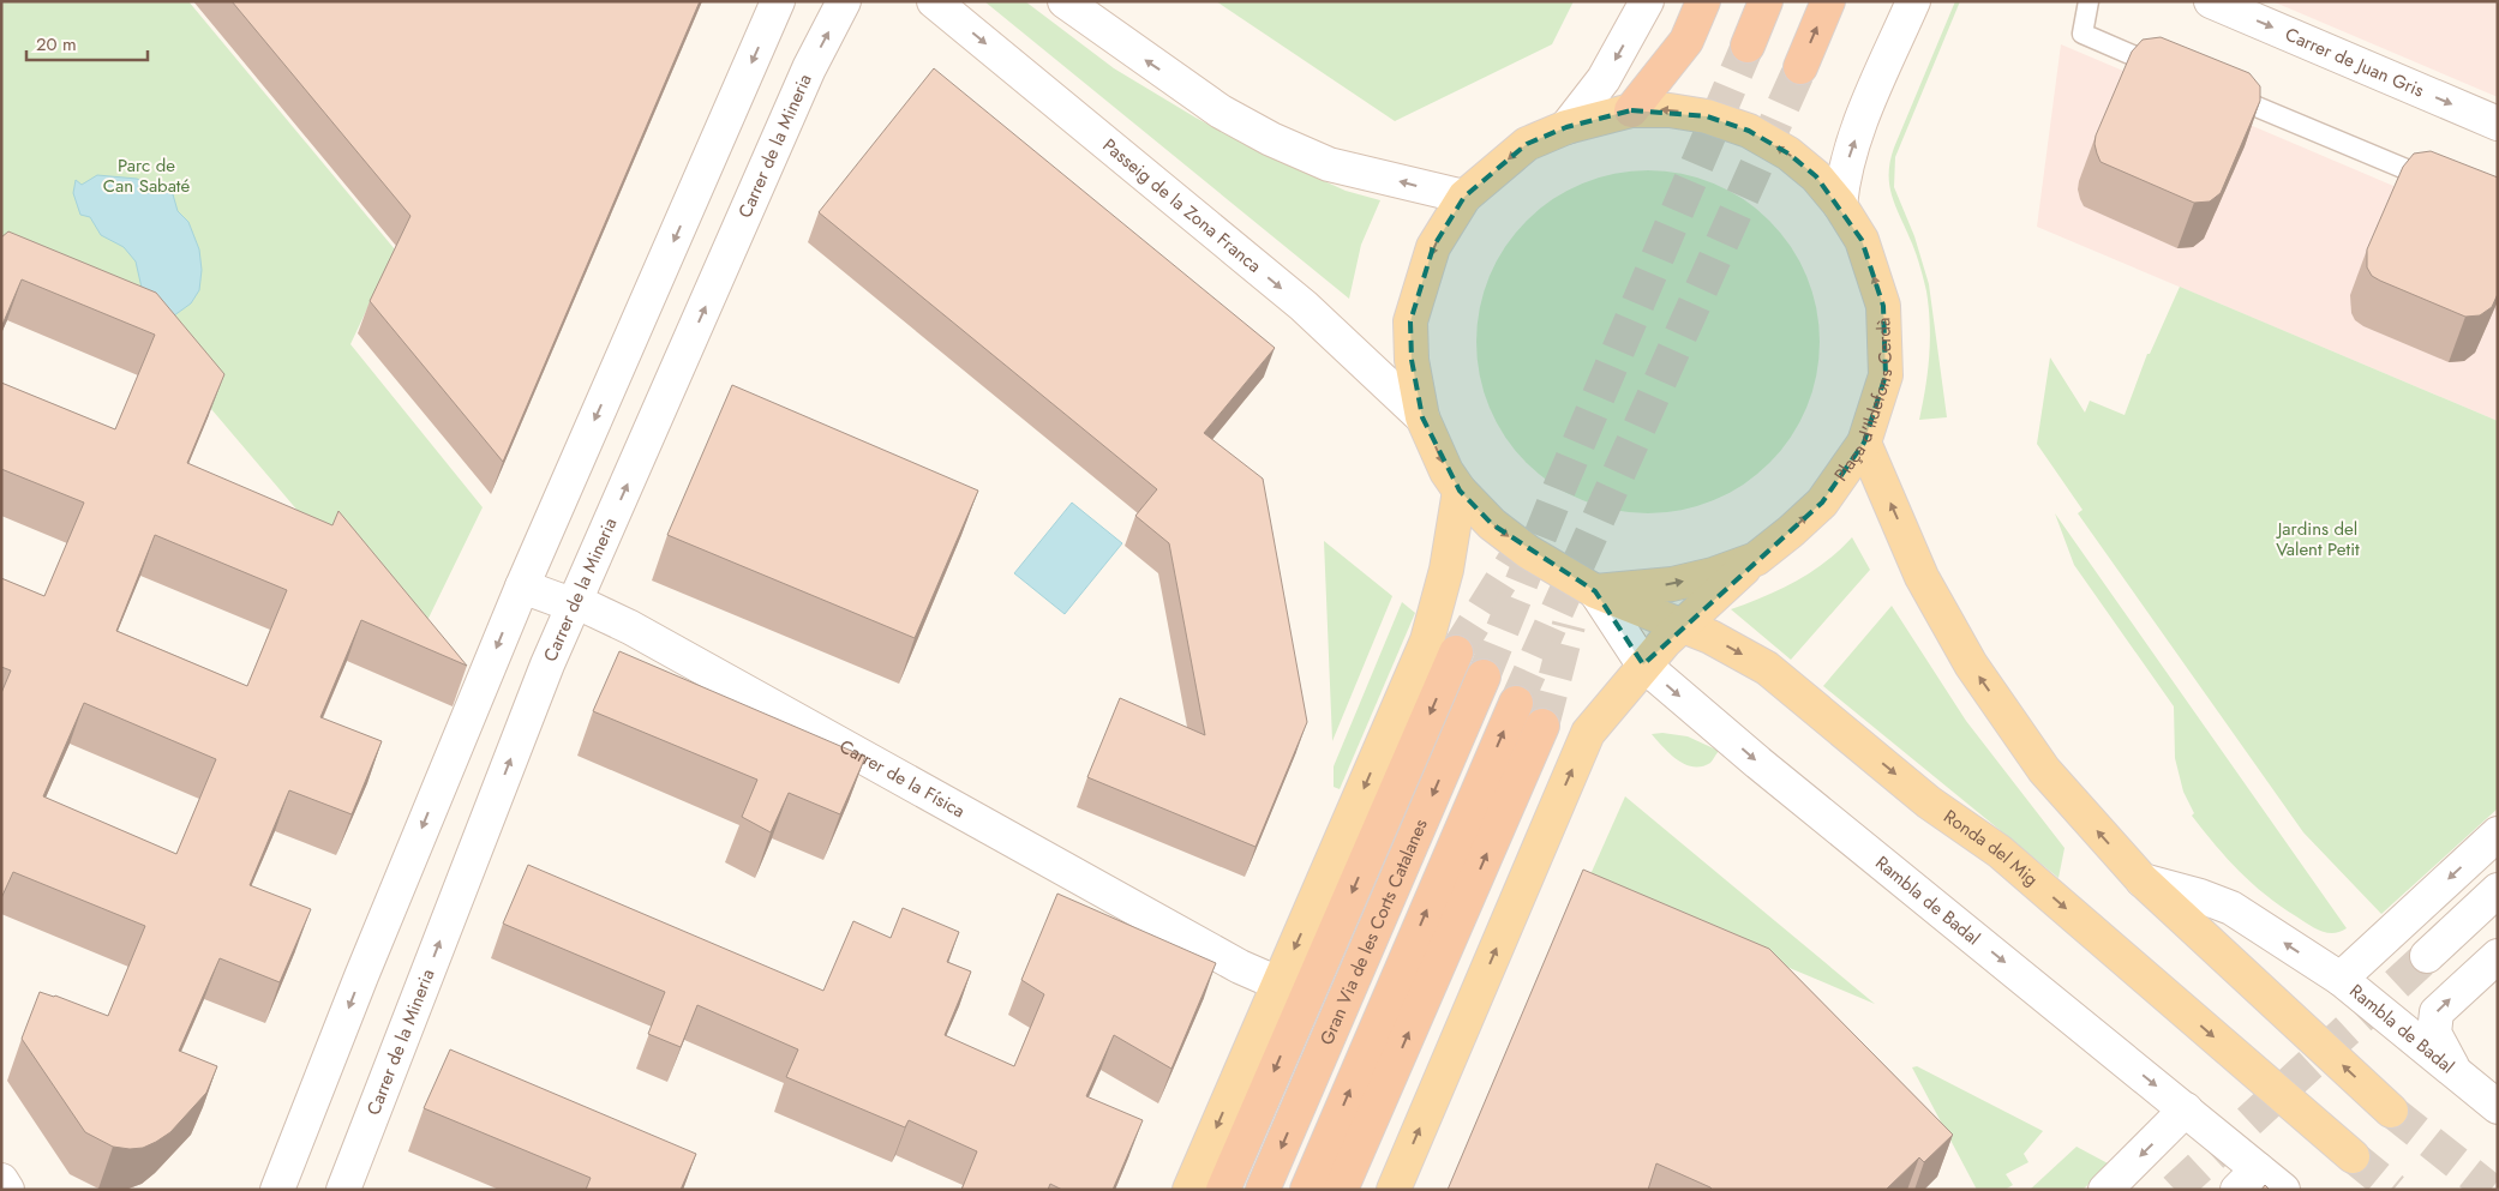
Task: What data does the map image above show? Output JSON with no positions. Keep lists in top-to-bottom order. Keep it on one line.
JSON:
{"streets":{"highway":["Gran Via de les Corts Catalanes"],"main road":["Plaça d'Ildefons Cerdà","Ronda del Mig"],"street":["Carrer de Juan Gris","Carrer de la Mineria","Passeig de la Zona Franca","Carrer de la Física","Rambla de Badal"]},"crossings":[["Carrer de la Mineria","Carrer de la Física"],["Passeig de la Zona Franca","Plaça d'Ildefons Cerdà"],["Plaça d'Ildefons Cerdà","Ronda del Mig"],["Plaça d'Ildefons Cerdà","Rambla de Badal"],["Ronda del Mig","Rambla de Badal"]],"one_way":["Carrer de Juan Gris"],"parks":["Parc de Can Sabaté","Jardins del Valent Petit"],"scale_bar":"20 m"}
